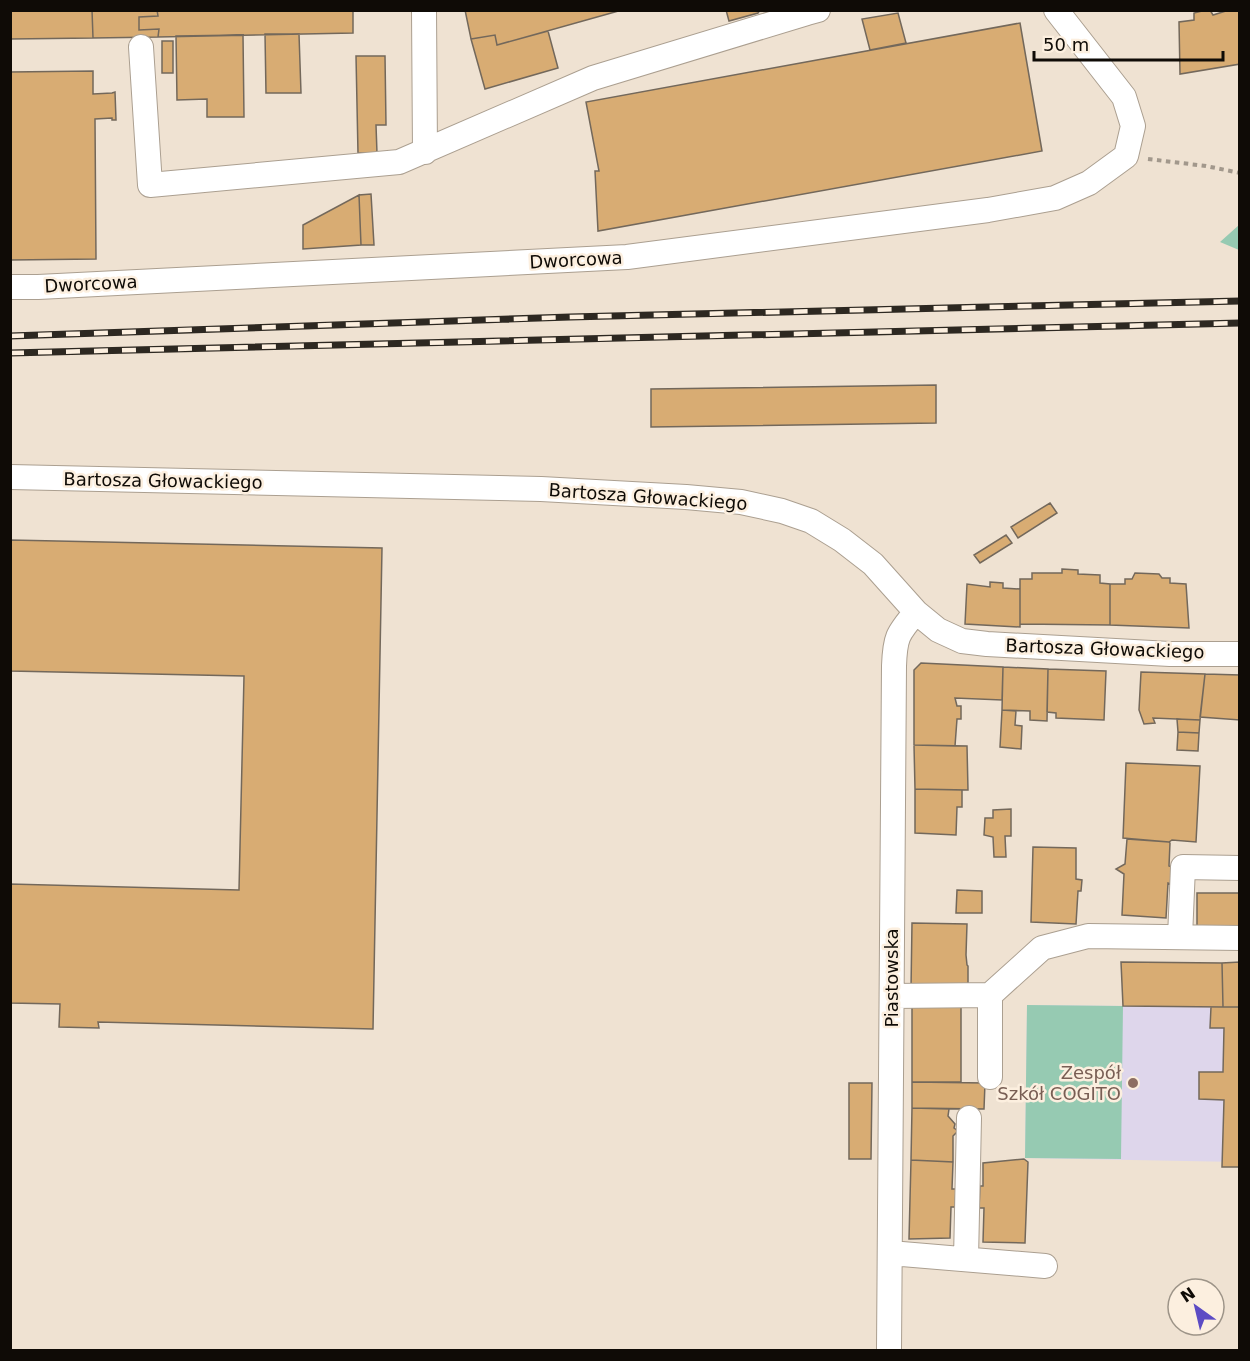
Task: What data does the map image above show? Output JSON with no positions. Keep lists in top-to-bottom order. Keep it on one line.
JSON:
{"streets":{"street":["Dworcowa","Bartosza Głowackiego","Piastowska"]},"crossings":[["Bartosza Głowackiego","Piastowska"]],"places":["Zespół Szkół COGITO"],"scale_bar":"50 m","north":"top left"}
